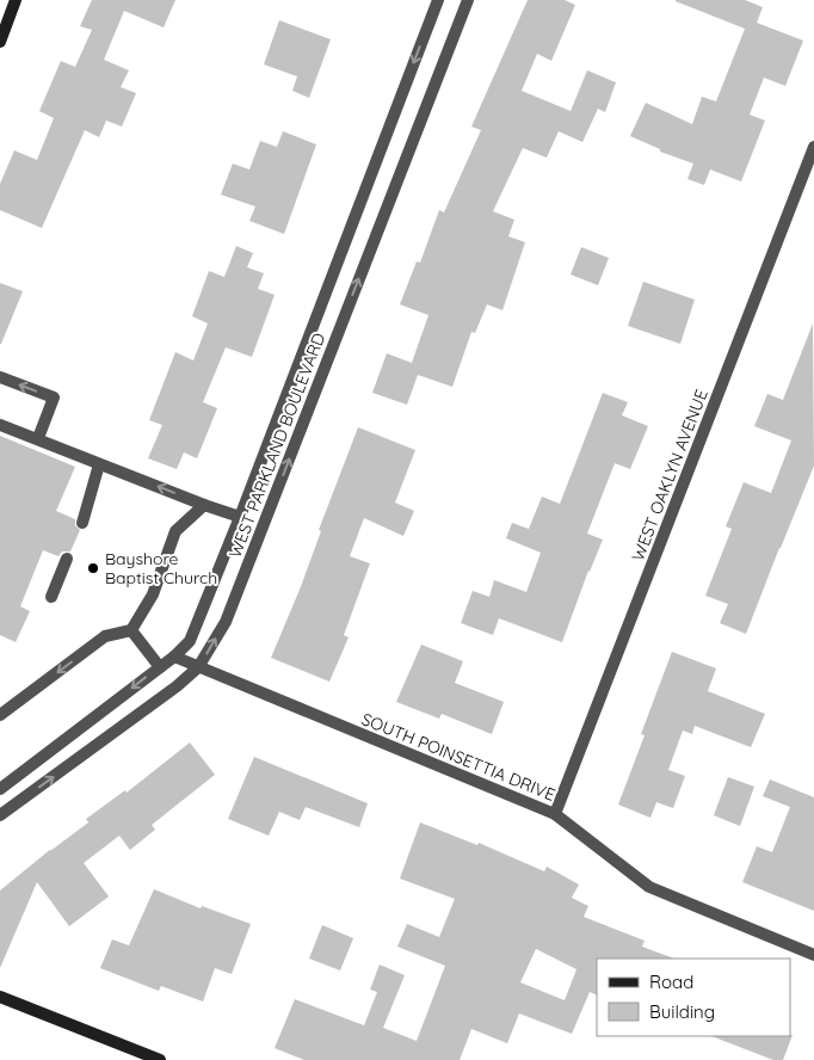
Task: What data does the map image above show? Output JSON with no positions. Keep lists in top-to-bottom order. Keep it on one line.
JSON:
{"streets":{"street":["WEST PARKLAND BOULEVARD","WEST OAKLYN AVENUE","SOUTH POINSETTIA DRIVE"]},"crossings":[["WEST PARKLAND BOULEVARD","SOUTH POINSETTIA DRIVE"],["WEST OAKLYN AVENUE","SOUTH POINSETTIA DRIVE"]],"places":["Bayshore Baptist Church"],"legend":["Road","Building"]}
